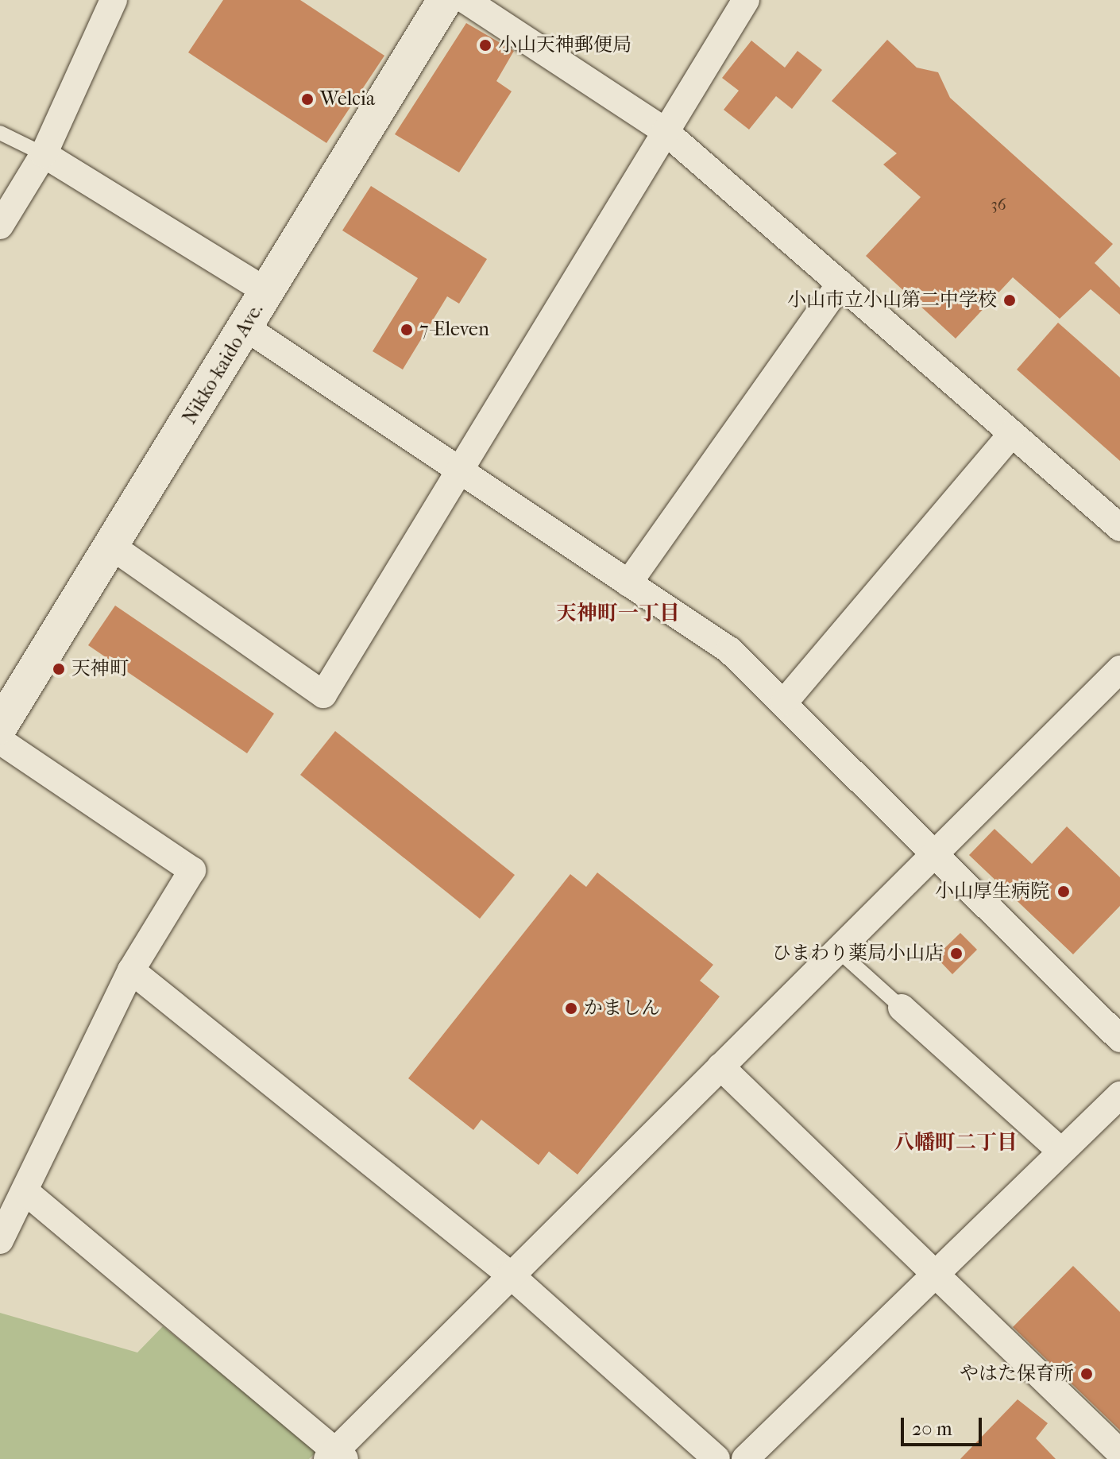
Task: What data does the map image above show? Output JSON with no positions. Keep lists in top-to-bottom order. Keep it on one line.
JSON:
{"streets":{"main road":["Nikko-kaido Ave."]},"districts":["天神町一丁目","八幡町二丁目"],"places":["小山天神郵便局","Welcia","小山市立小山第二中学校","7-Eleven","天神町","小山厚生病院","ひまわり薬局小山店","かましん","やはた保育所"],"house_numbers":["36"],"scale_bar":"20 m"}
